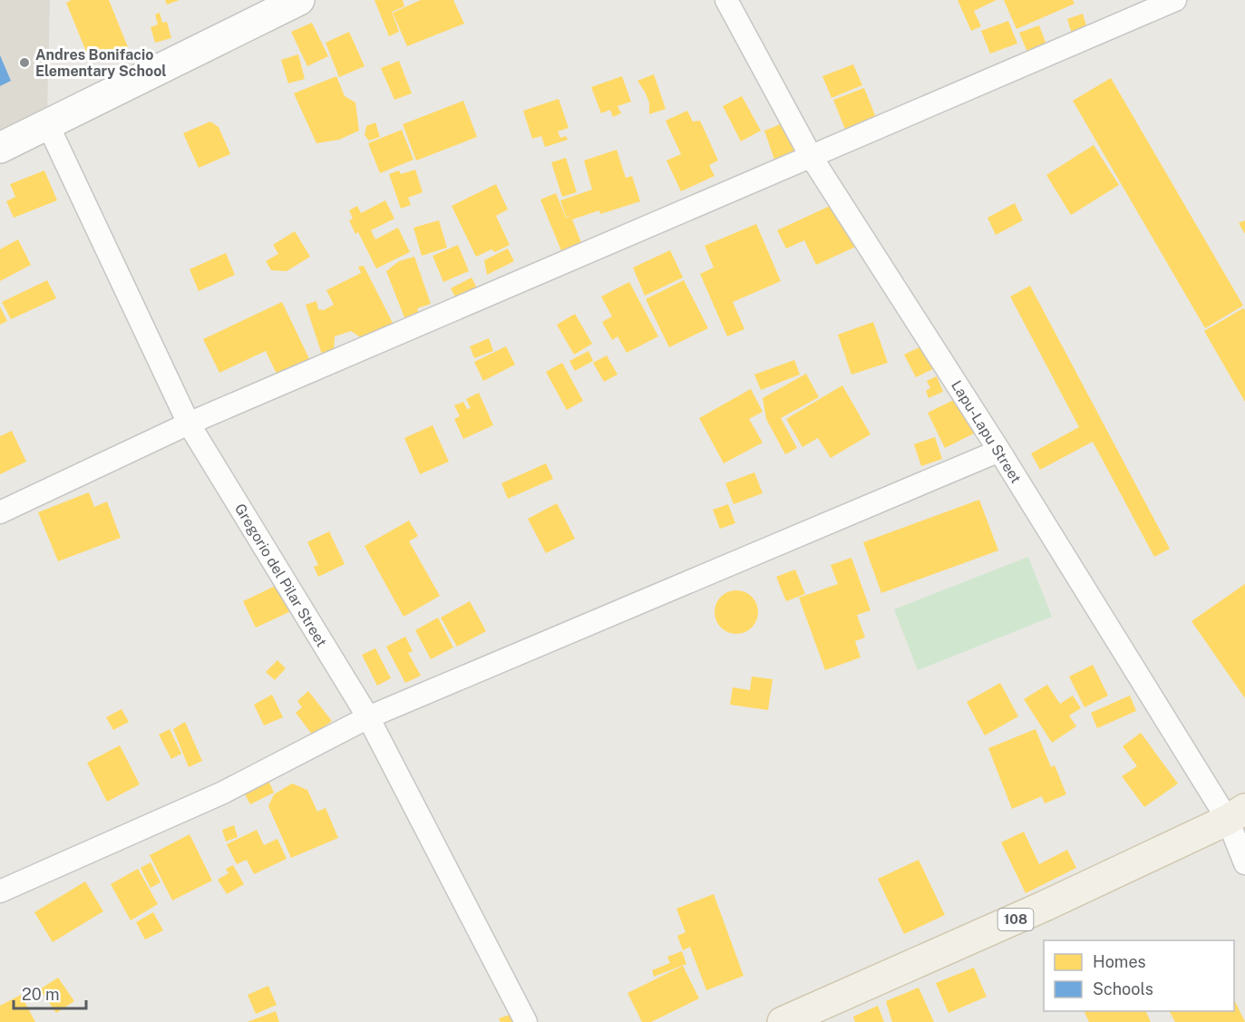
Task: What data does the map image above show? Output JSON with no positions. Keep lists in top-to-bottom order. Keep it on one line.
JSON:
{"streets":{"main road":["108"],"street":["Lapu-Lapu Street","Gregorio del Pilar Street"]},"crossings":[["Lapu-Lapu Street","108"]],"places":["Andres Bonifacio Elementary School"],"legend":["Homes","Schools"],"scale_bar":"20 m"}
